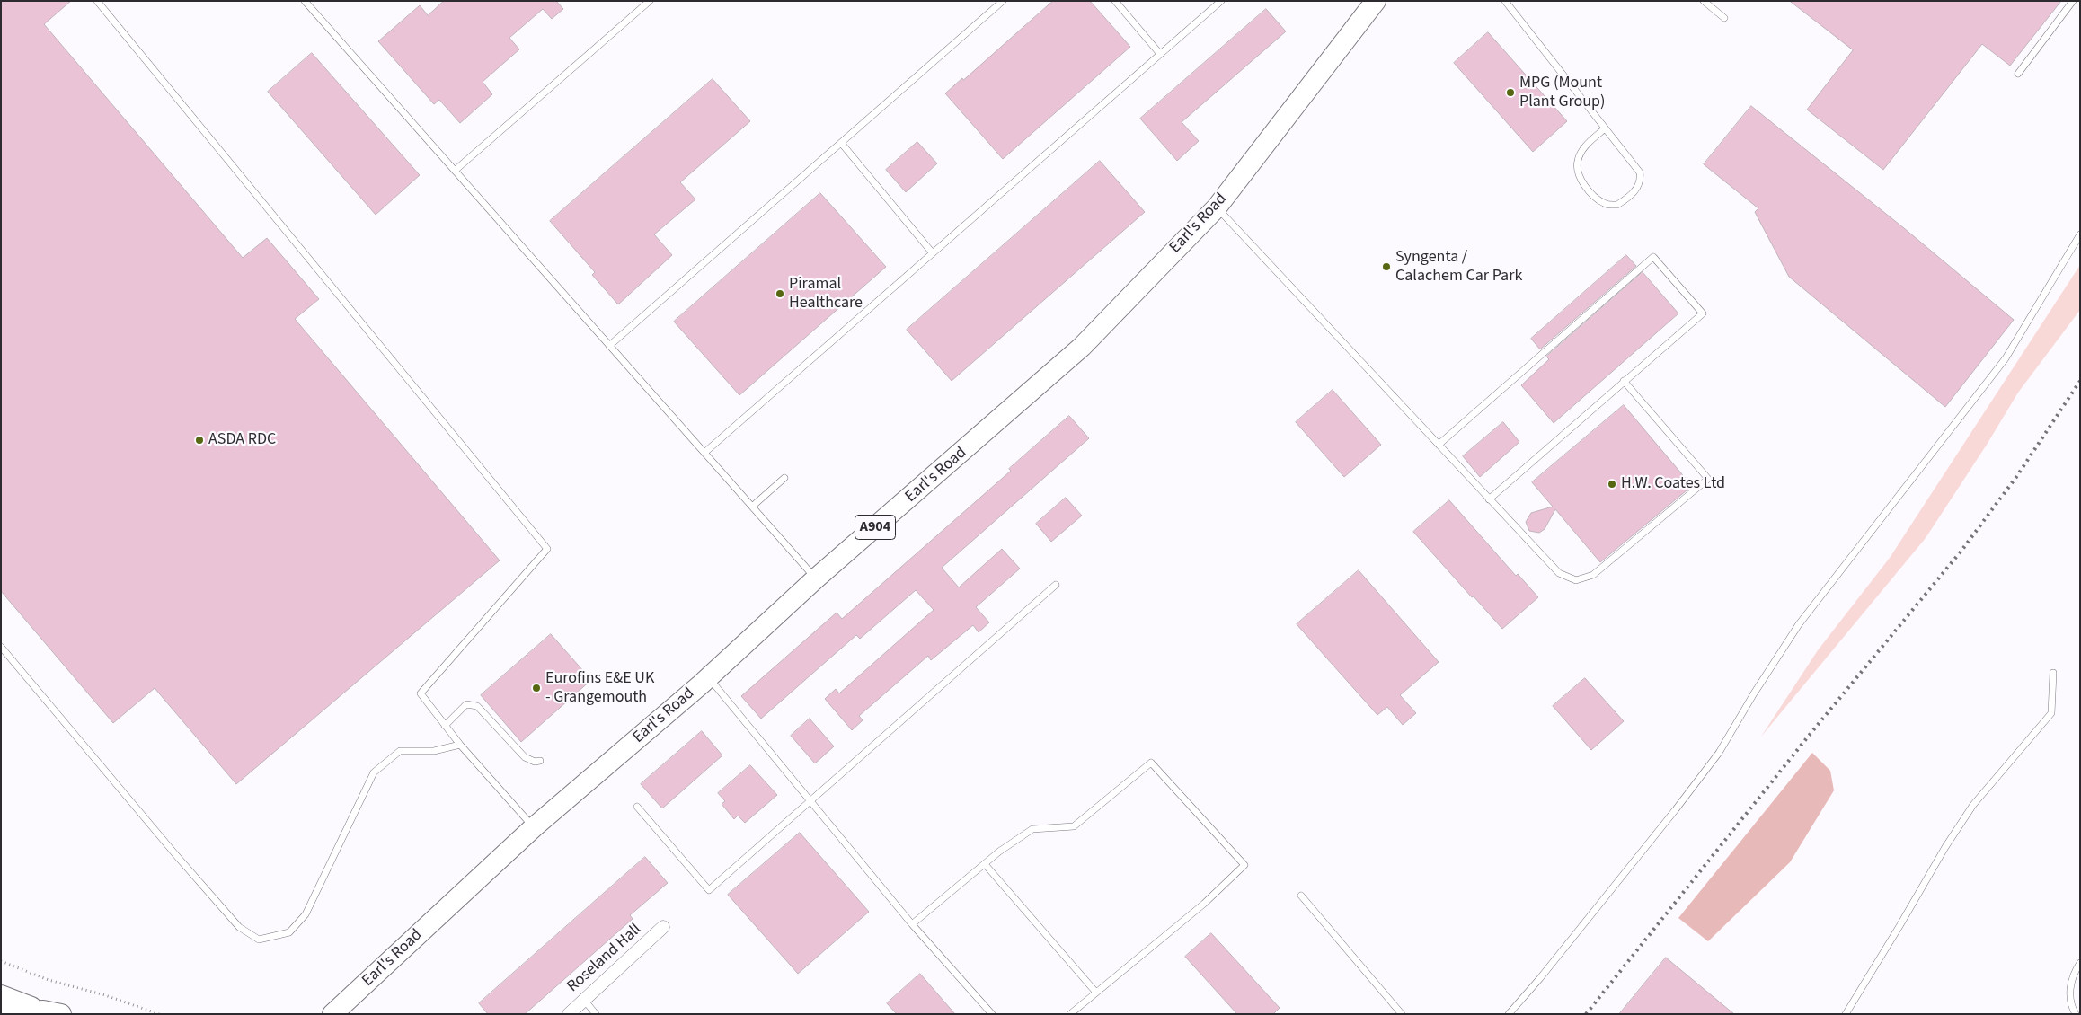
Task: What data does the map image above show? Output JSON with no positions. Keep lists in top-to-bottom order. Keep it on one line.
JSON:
{"streets":{"main road":["Earl's Road","A904"],"street":["Roseland Hall"]},"places":["MPG (Mount Plant Group)","Syngenta / Calachem Car Park","Piramal Healthcare","ASDA RDC","H.W. Coates Ltd","Eurofins E&E UK - Grangemouth"]}
